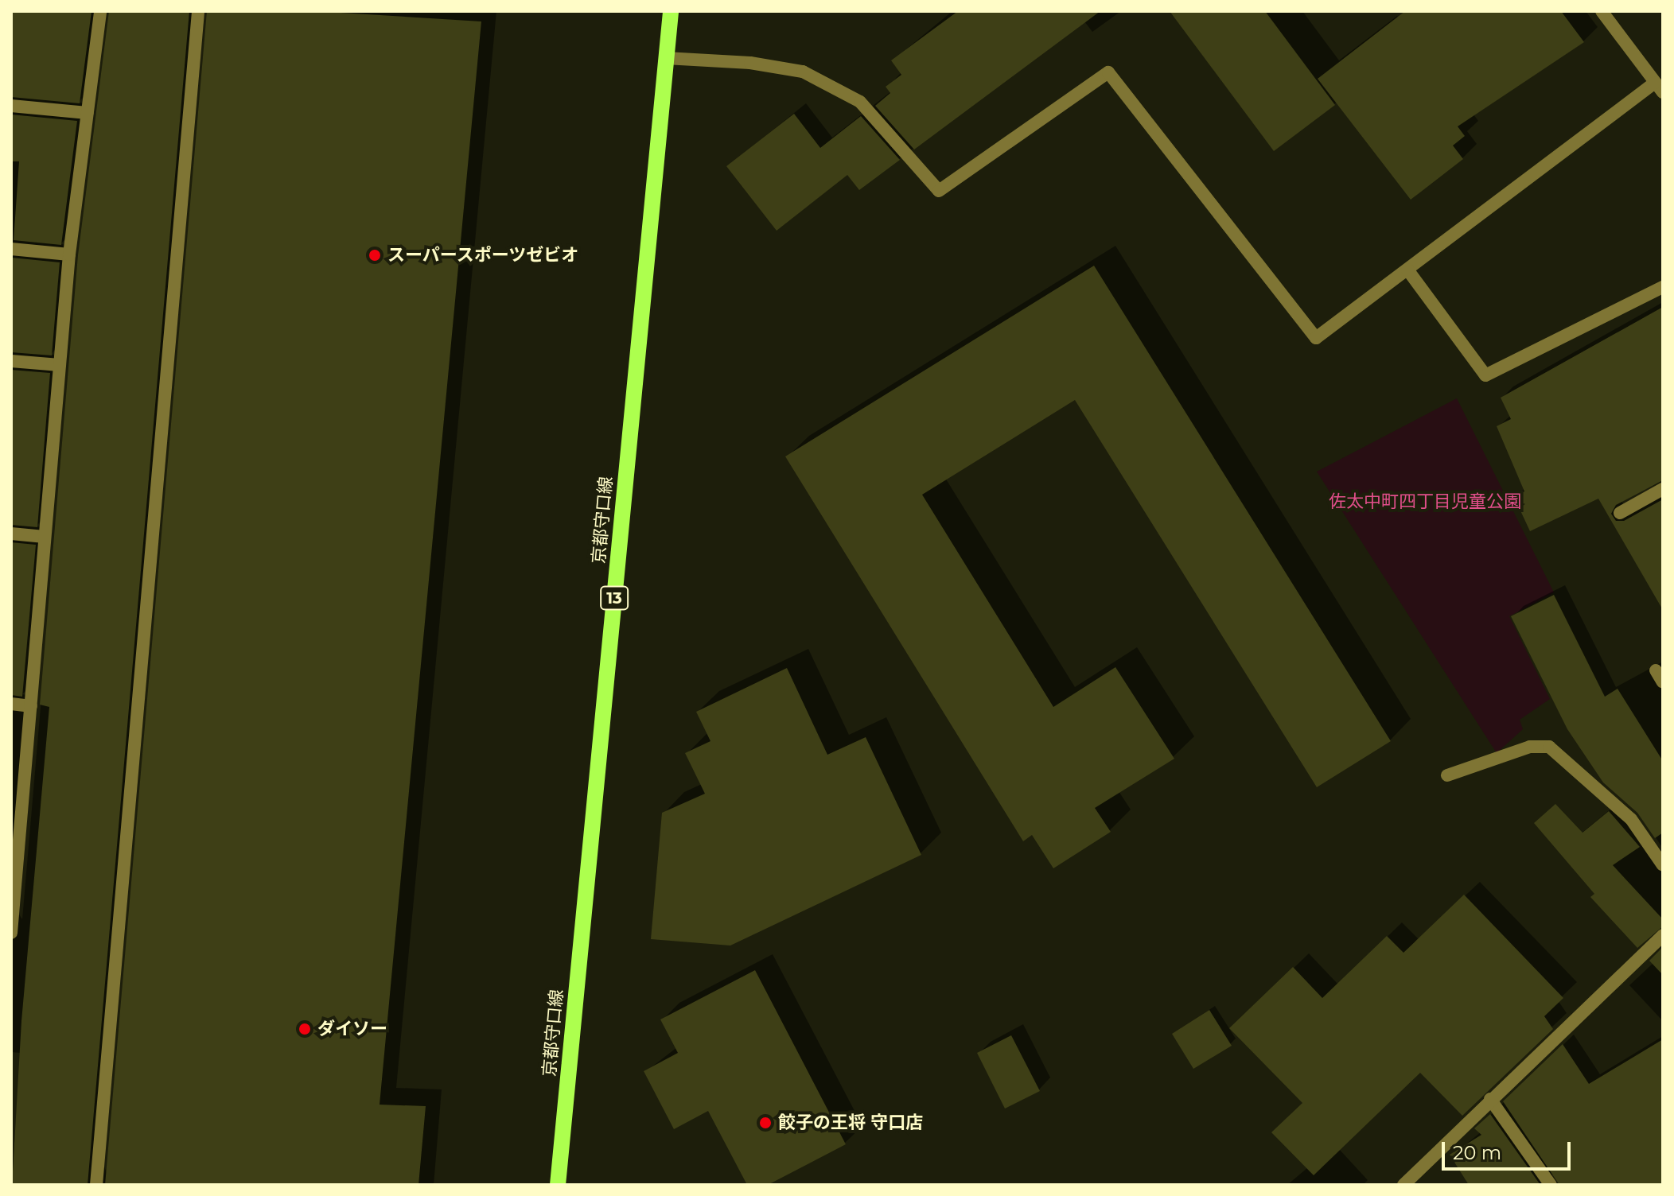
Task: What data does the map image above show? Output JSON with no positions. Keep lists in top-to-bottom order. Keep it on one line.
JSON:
{"streets":{"main road":["京都守口線","13"]},"parks":["佐太中町四丁目児童公園"],"places":["スーパースポーツゼビオ","ダイソー","餃子の王将 守口店"],"scale_bar":"20 m"}
